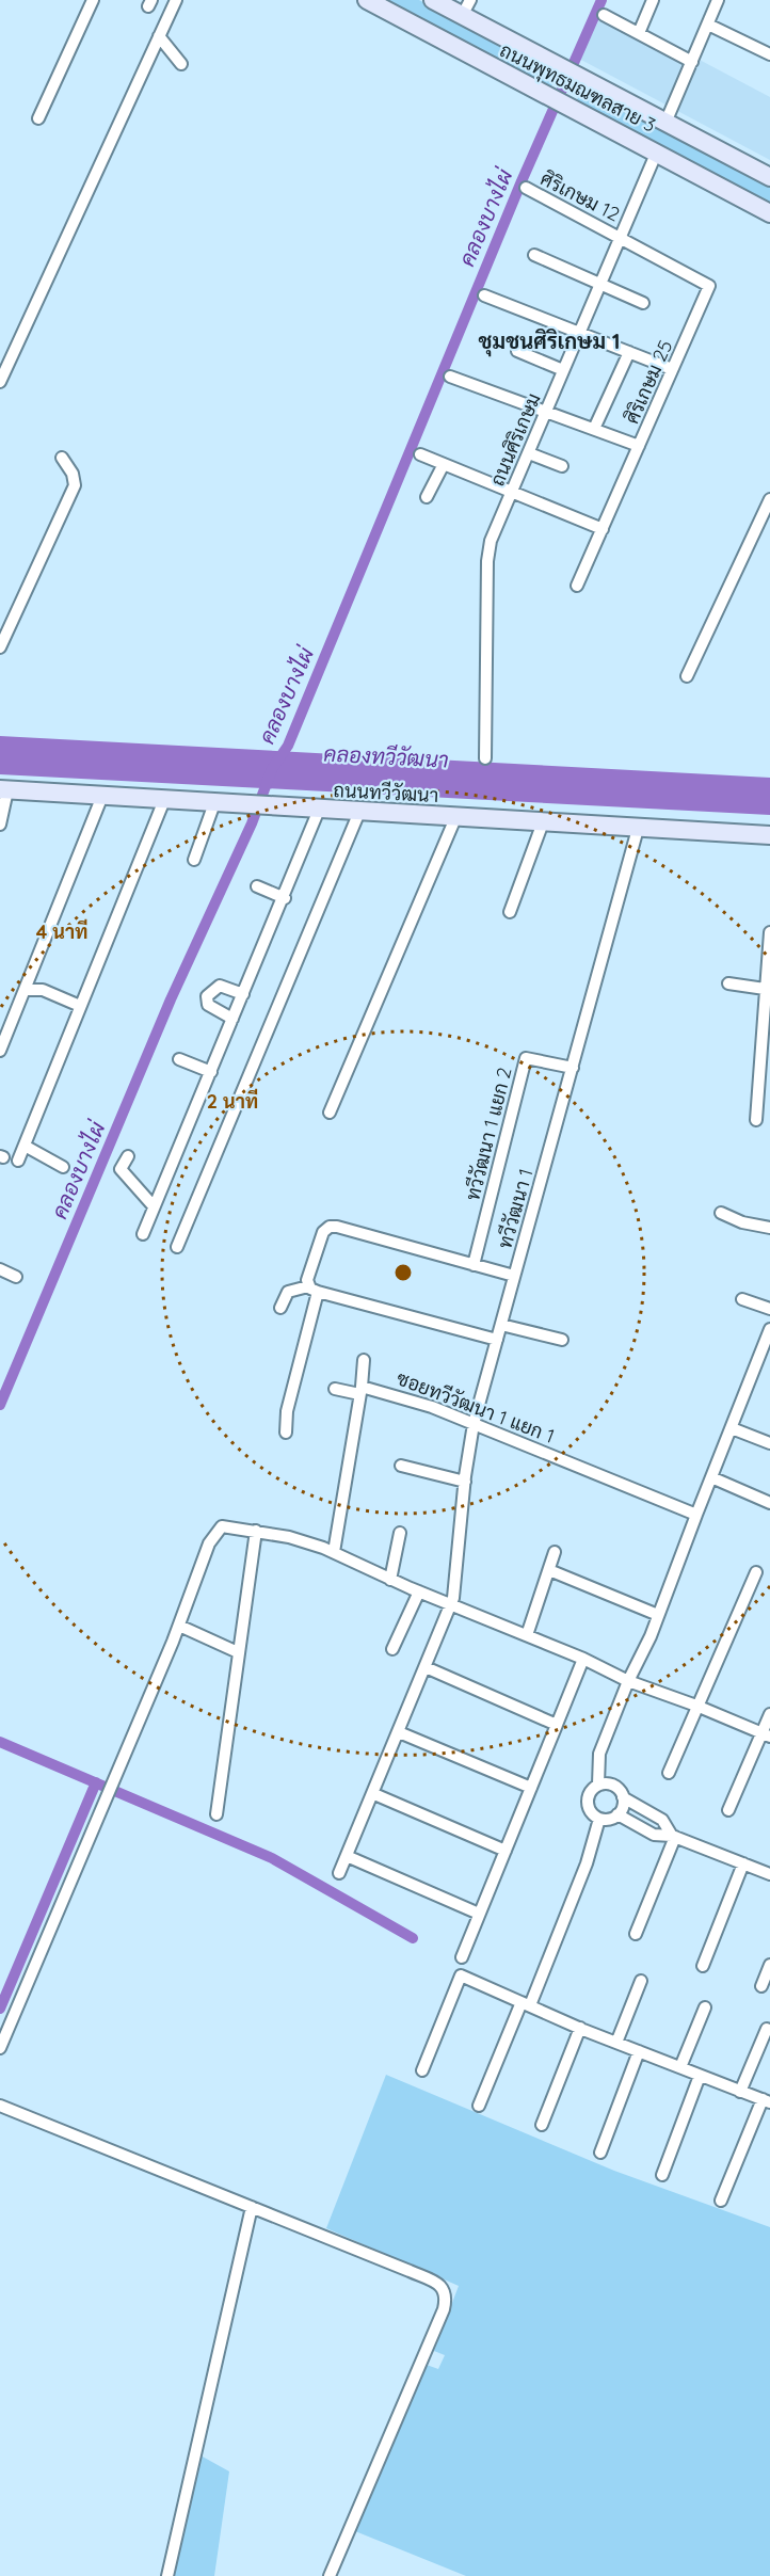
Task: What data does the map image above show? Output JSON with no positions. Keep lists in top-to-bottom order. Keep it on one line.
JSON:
{"streets":{"main road":["ถนนพุทธมณฑลสาย 3","ถนนทวีวัฒนา"],"street":["ศิริเกษม 12","ศิริเกษม 25","ถนนศิริเกษม","ทวีวัฒนา 1 แยก 2","ทวีวัฒนา 1","ซอยทวีวัฒนา 1 แยก 1"]},"crossings":[["ถนนพุทธมณฑลสาย 3","ถนนศิริเกษม"],["ศิริเกษม 12","ศิริเกษม 25"],["ศิริเกษม 12","ถนนศิริเกษม"],["ศิริเกษม 25","ถนนศิริเกษม"],["ถนนทวีวัฒนา","ทวีวัฒนา 1"],["ทวีวัฒนา 1 แยก 2","ทวีวัฒนา 1"],["ทวีวัฒนา 1","ซอยทวีวัฒนา 1 แยก 1"]],"districts":["ชุมชนศิริเกษม 1"],"water":["คลองบางไผ่","คลองทวีวัฒนา"],"rings":["4 นาที","2 นาที"]}
